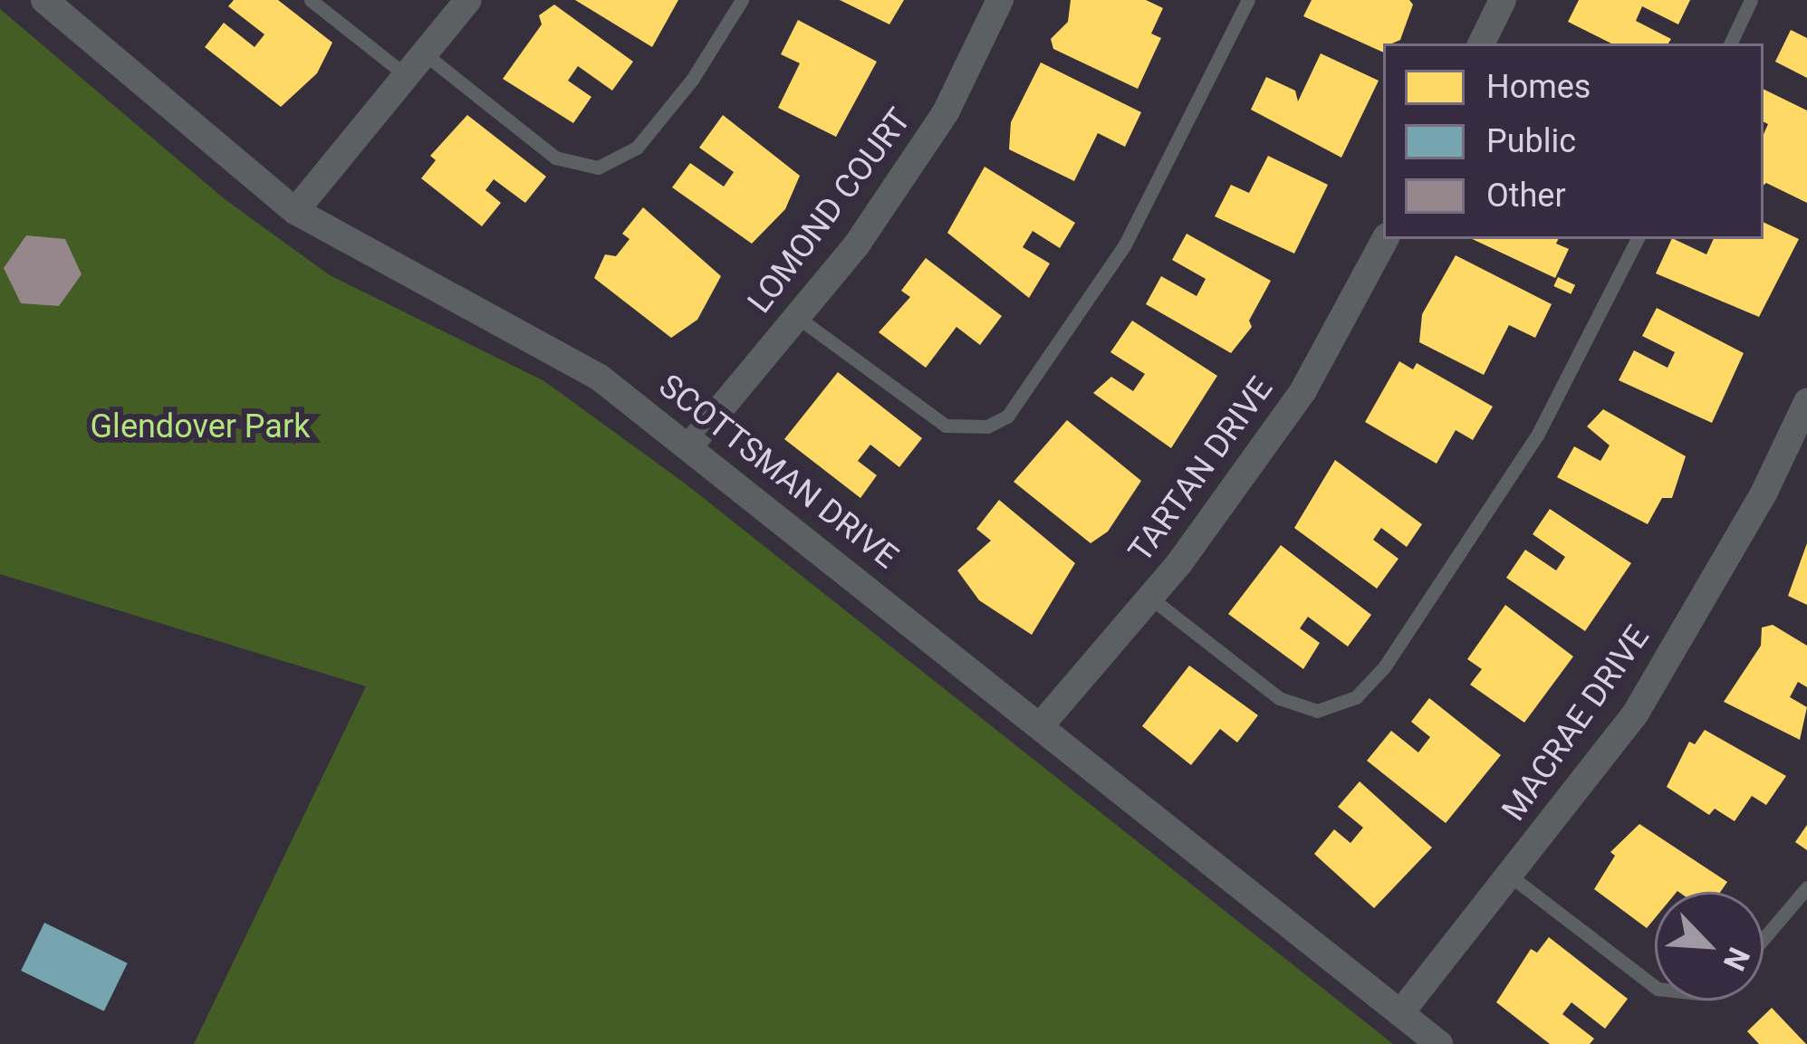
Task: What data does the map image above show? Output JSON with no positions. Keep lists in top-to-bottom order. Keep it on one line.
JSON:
{"streets":{"street":["LOMOND COURT","TARTAN DRIVE","SCOTTSMAN DRIVE","MACRAE DRIVE"]},"crossings":[["LOMOND COURT","SCOTTSMAN DRIVE"],["TARTAN DRIVE","SCOTTSMAN DRIVE"],["SCOTTSMAN DRIVE","MACRAE DRIVE"]],"parks":["Glendover Park"],"legend":["Homes","Public","Other"],"north":"bottom right"}
